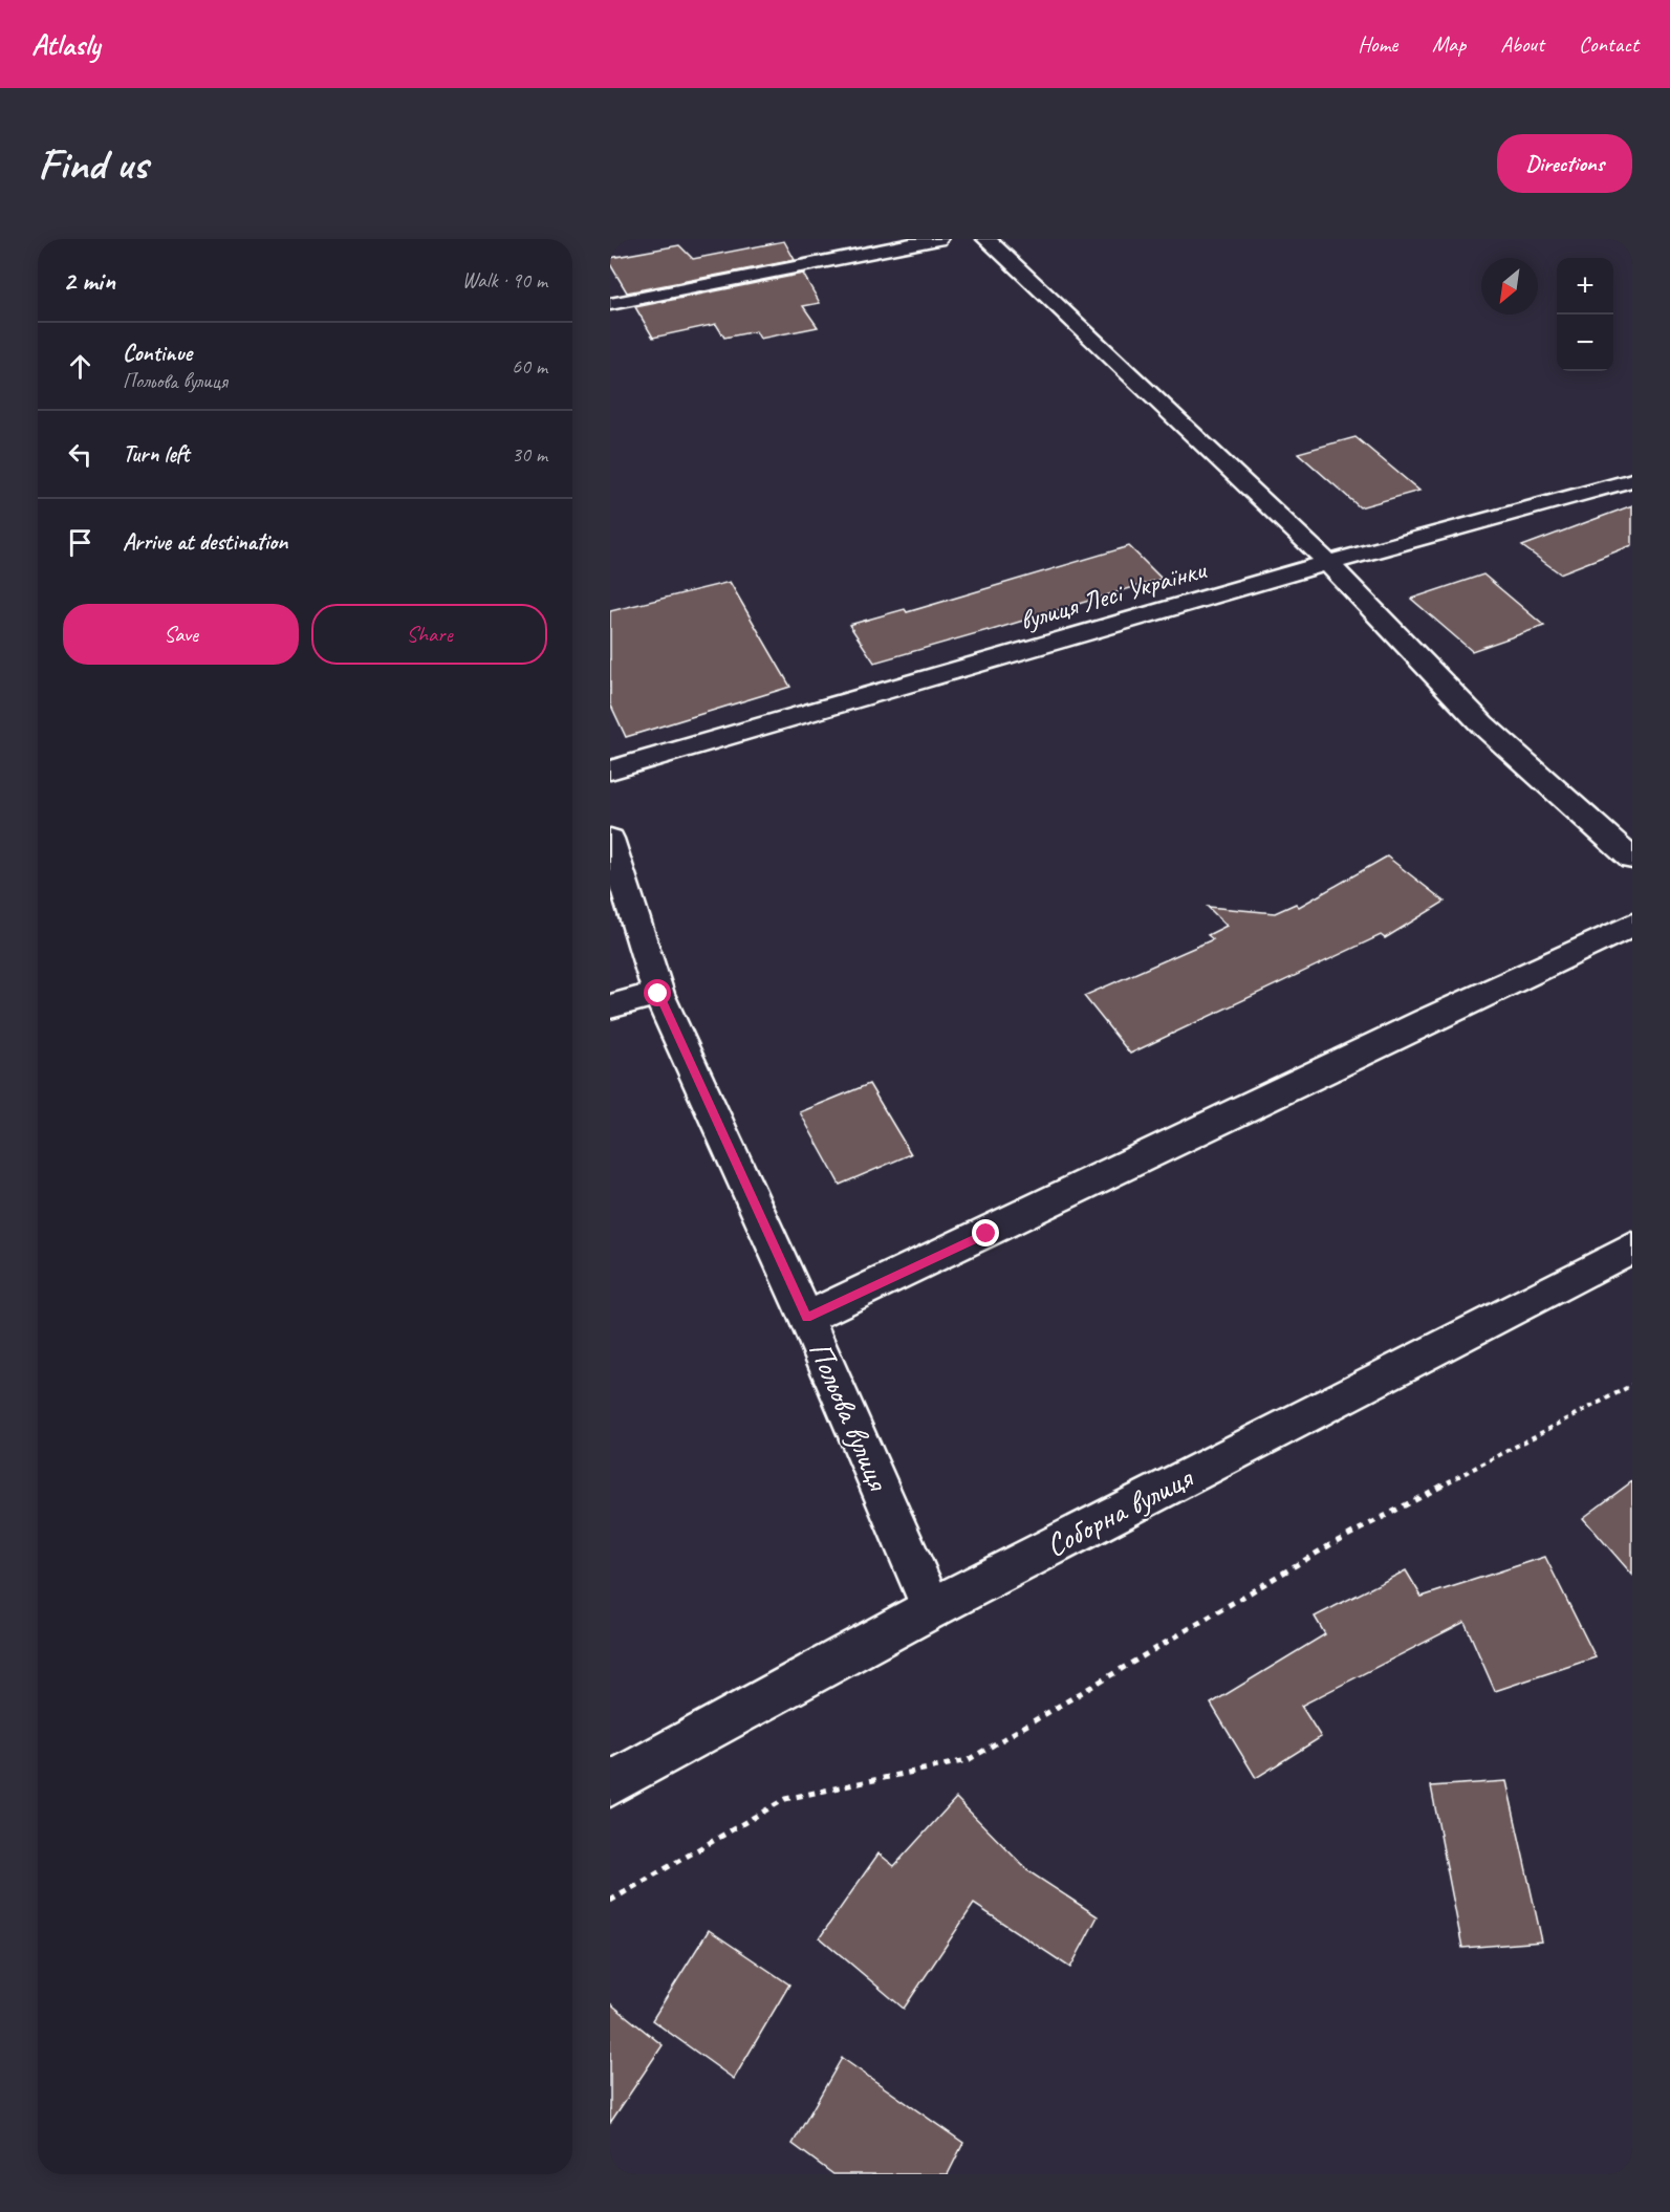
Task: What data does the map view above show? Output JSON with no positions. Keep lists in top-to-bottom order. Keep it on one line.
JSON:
{"streets":{"street":["вулиця Лесі Українки","Польова вулиця","Соборна вулиця"]},"crossings":[["Польова вулиця","Соборна вулиця"]],"north":"bottom left","page":{"header":"Atlasly","nav":["Home","Map","About","Contact"],"buttons":["Directions",["Save","Share"]],"title":"Find us","heading":["2 min","Walk · 90 m"],"map_buttons":["+","−"],"list":[["Continue","Польова вулиця","60 m"],["Turn left","30 m"],"Arrive at destination"]}}
